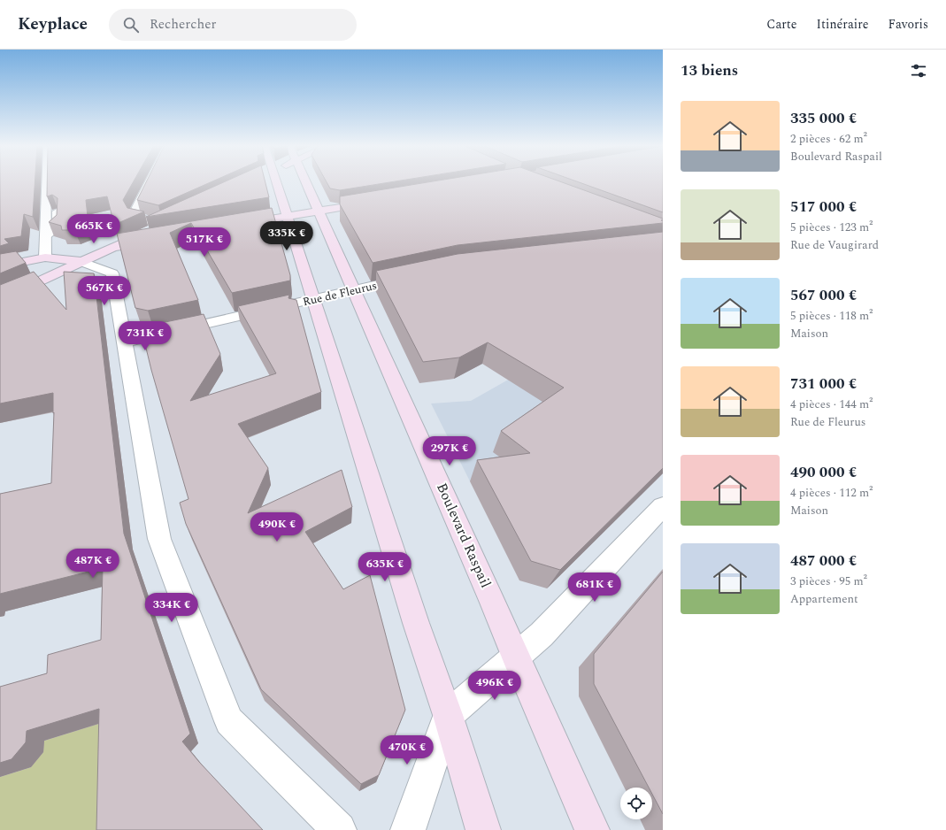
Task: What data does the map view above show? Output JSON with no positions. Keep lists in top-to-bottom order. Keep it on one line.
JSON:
{"streets":{"main road":["Boulevard Raspail"],"street":["Rue de Fleurus"]},"crossings":[["Rue de Fleurus","Boulevard Raspail"]],"page":{"header":"Keyplace","search":"Rechercher","nav":["Carte","Itinéraire","Favoris"],"heading":"13 biens","list":[{"name":"335 000 €","note":"2 pièces · 62 m² · Boulevard Raspail"},{"name":"517 000 €","note":"5 pièces · 123 m² · Rue de Vaugirard"},{"name":"567 000 €","note":"5 pièces · 118 m² · Maison"},{"name":"731 000 €","note":"4 pièces · 144 m² · Rue de Fleurus"},{"name":"490 000 €","note":"4 pièces · 112 m² · Maison"},{"name":"487 000 €","note":"3 pièces · 95 m² · Appartement"}],"price":["665K €","335K €","517K €","567K €","731K €","297K €","490K €","487K €","635K €","681K €","334K €","496K €","470K €"]}}
